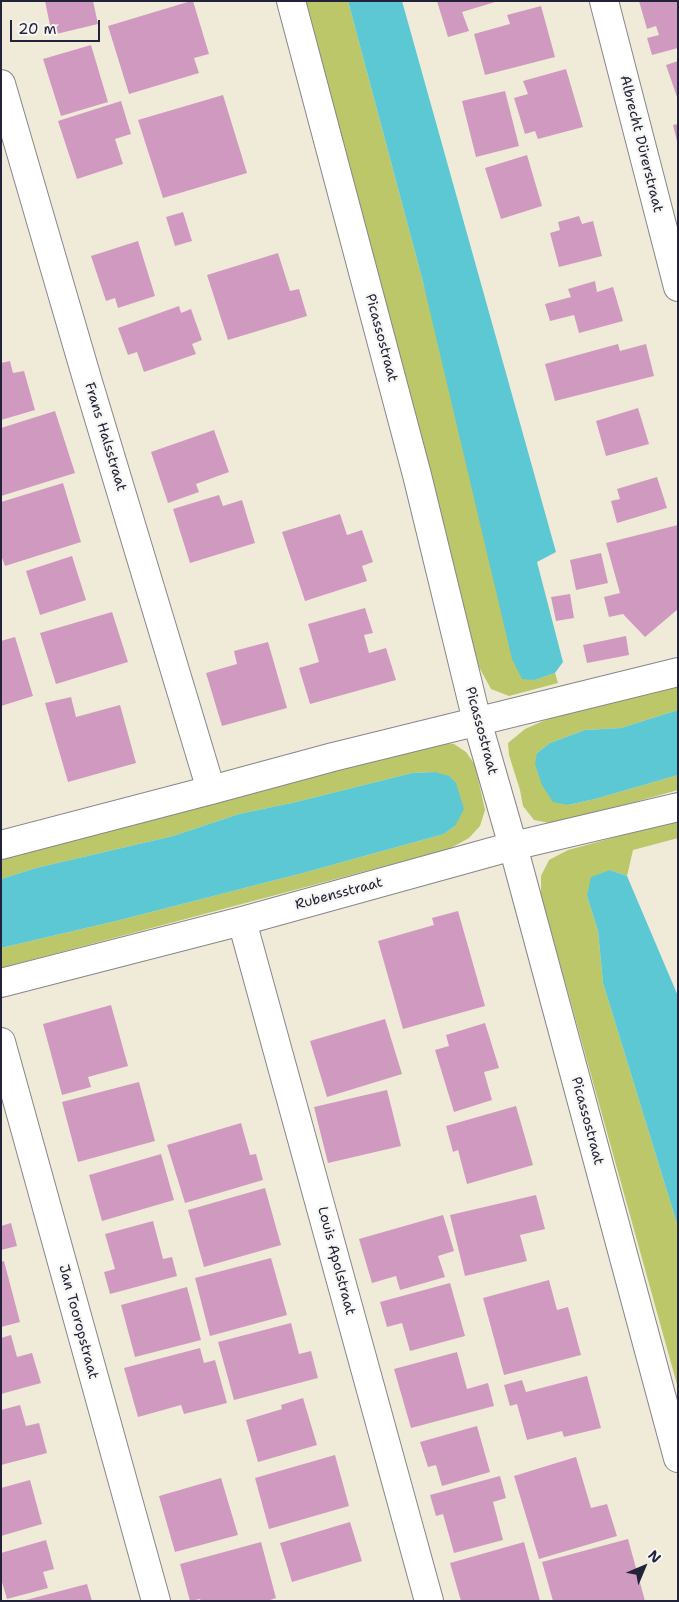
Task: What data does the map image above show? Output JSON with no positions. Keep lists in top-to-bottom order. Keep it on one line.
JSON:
{"streets":{"street":["Albrecht Dürerstraat","Picassostraat","Frans Halsstraat","Rubensstraat","Louis Apolstraat","Jan Tooropstraat"]},"crossings":[["Picassostraat","Rubensstraat"],["Rubensstraat","Louis Apolstraat"]],"scale_bar":"20 m","north":"top right"}
